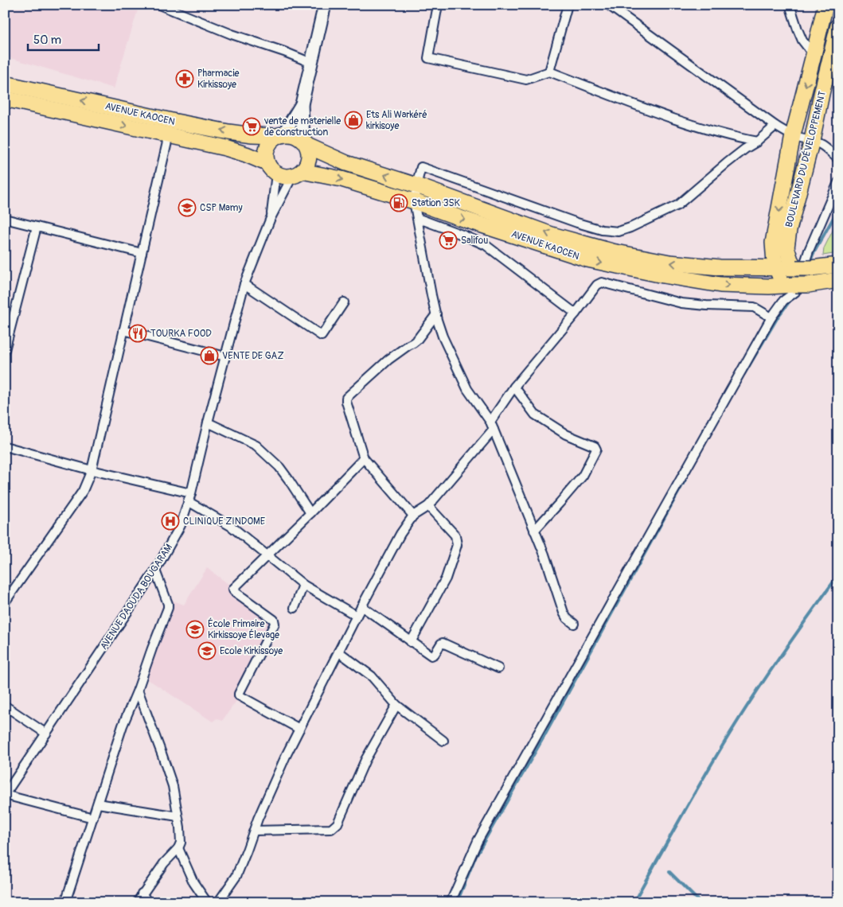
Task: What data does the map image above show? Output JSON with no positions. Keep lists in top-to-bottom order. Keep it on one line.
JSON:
{"streets":{"highway":["AVENUE KAOCEN","BOULEVARD DU DÉVELOPPEMENT"],"street":["AVENUE DAOUDA BOUGARAM"]},"crossings":[["AVENUE KAOCEN","BOULEVARD DU DÉVELOPPEMENT"],["AVENUE KAOCEN","AVENUE DAOUDA BOUGARAM"]],"places":{"pharmacy":["Pharmacie Kirkissoye"],"shop":["Ets Ali Warkéré kirkisoye","VENTE DE GAZ"],"supermarket":["vente de materielle de construction","Salifou"],"fuel station":["Station 3SK"],"school or university":["CSP Mamy","École Primaire Kirkissoye Élevage","Ecole Kirkissoye"],"restaurant":["TOURKA FOOD"],"hospital":["CLINIQUE ZINDOME"]},"scale_bar":"50 m"}
